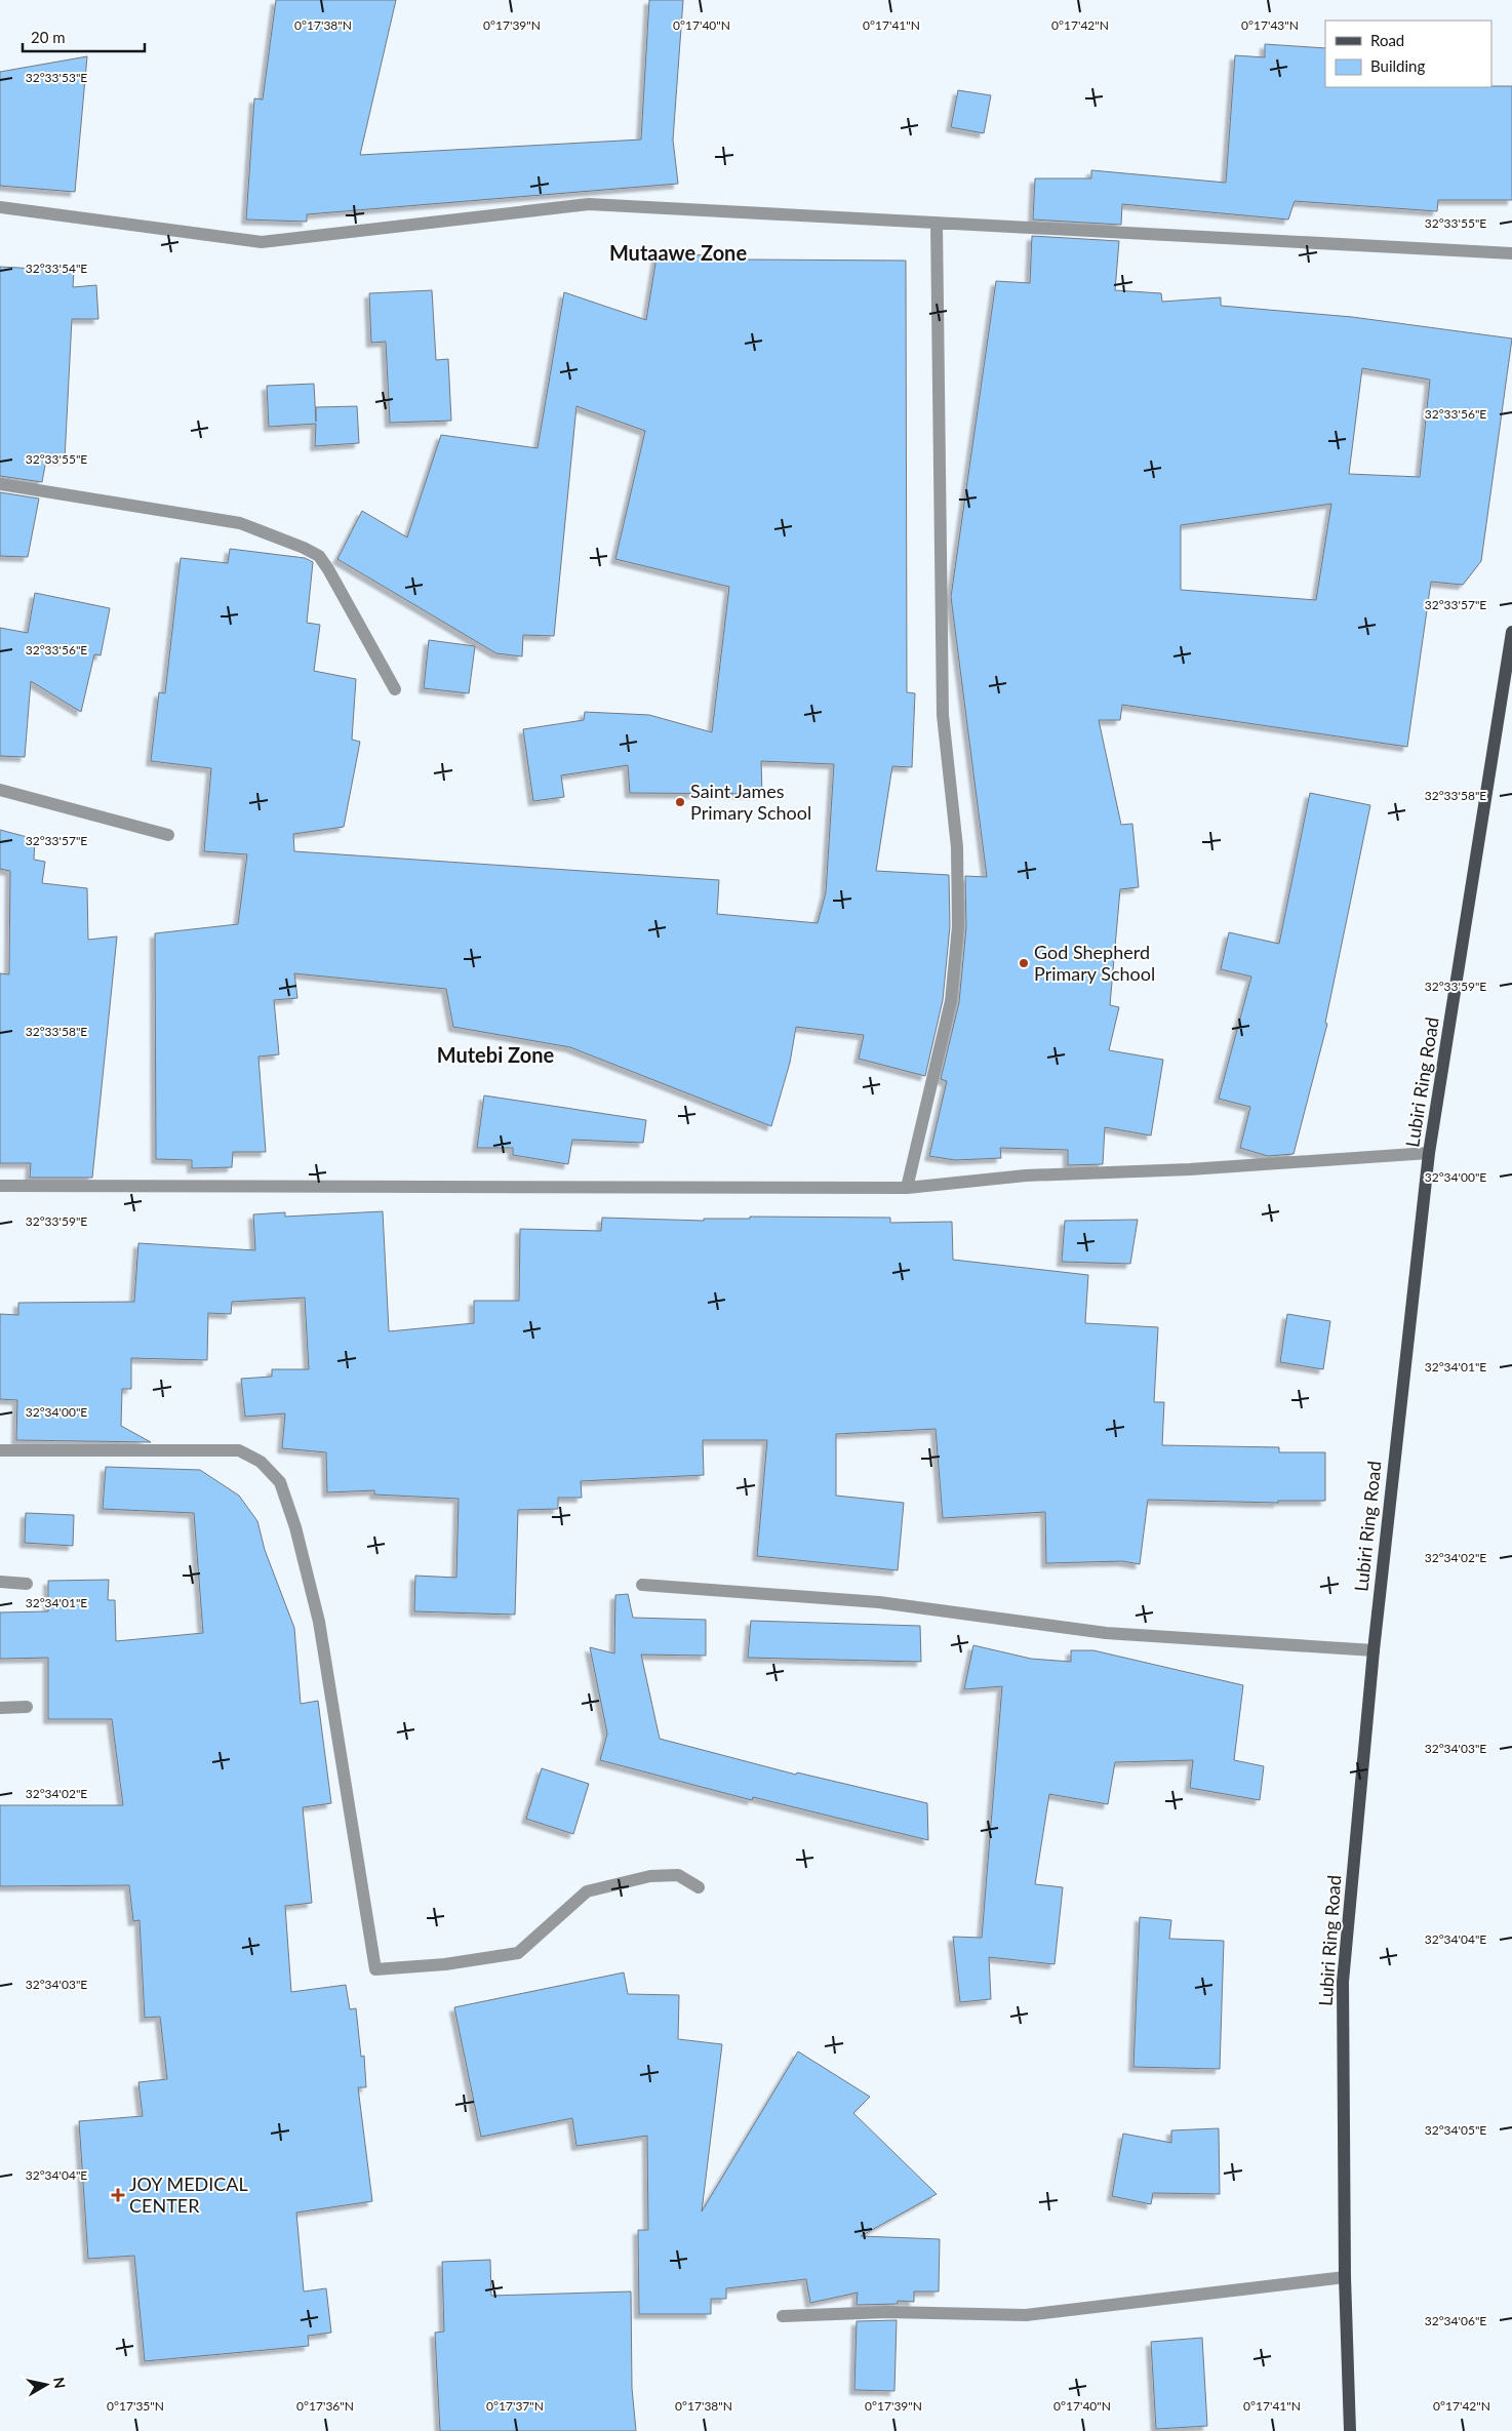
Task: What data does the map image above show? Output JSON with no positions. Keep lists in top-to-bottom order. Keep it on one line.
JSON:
{"streets":{"main road":["Lubiri Ring Road"]},"districts":["Mutaawe Zone","Mutebi Zone"],"places":{"other":["Saint James Primary School","God Shepherd Primary School"],"health":["JOY MEDICAL CENTER"]},"legend":["Road","Building"],"scale_bar":"20 m","north":"right","coordinates":["0°17'43\"N","0°17'38\"N","0°17'39\"N","0°17'40\"N","0°17'41\"N","0°17'42\"N","32°33'53\"E","32°33'55\"E","32°33'54\"E","32°33'56\"E","32°33'57\"E","32°33'58\"E","32°33'59\"E","32°34'00\"E","32°34'01\"E","32°34'02\"E","32°34'03\"E","32°34'04\"E","32°34'05\"E","32°34'06\"E","0°17'35\"N","0°17'36\"N","0°17'37\"N"]}
